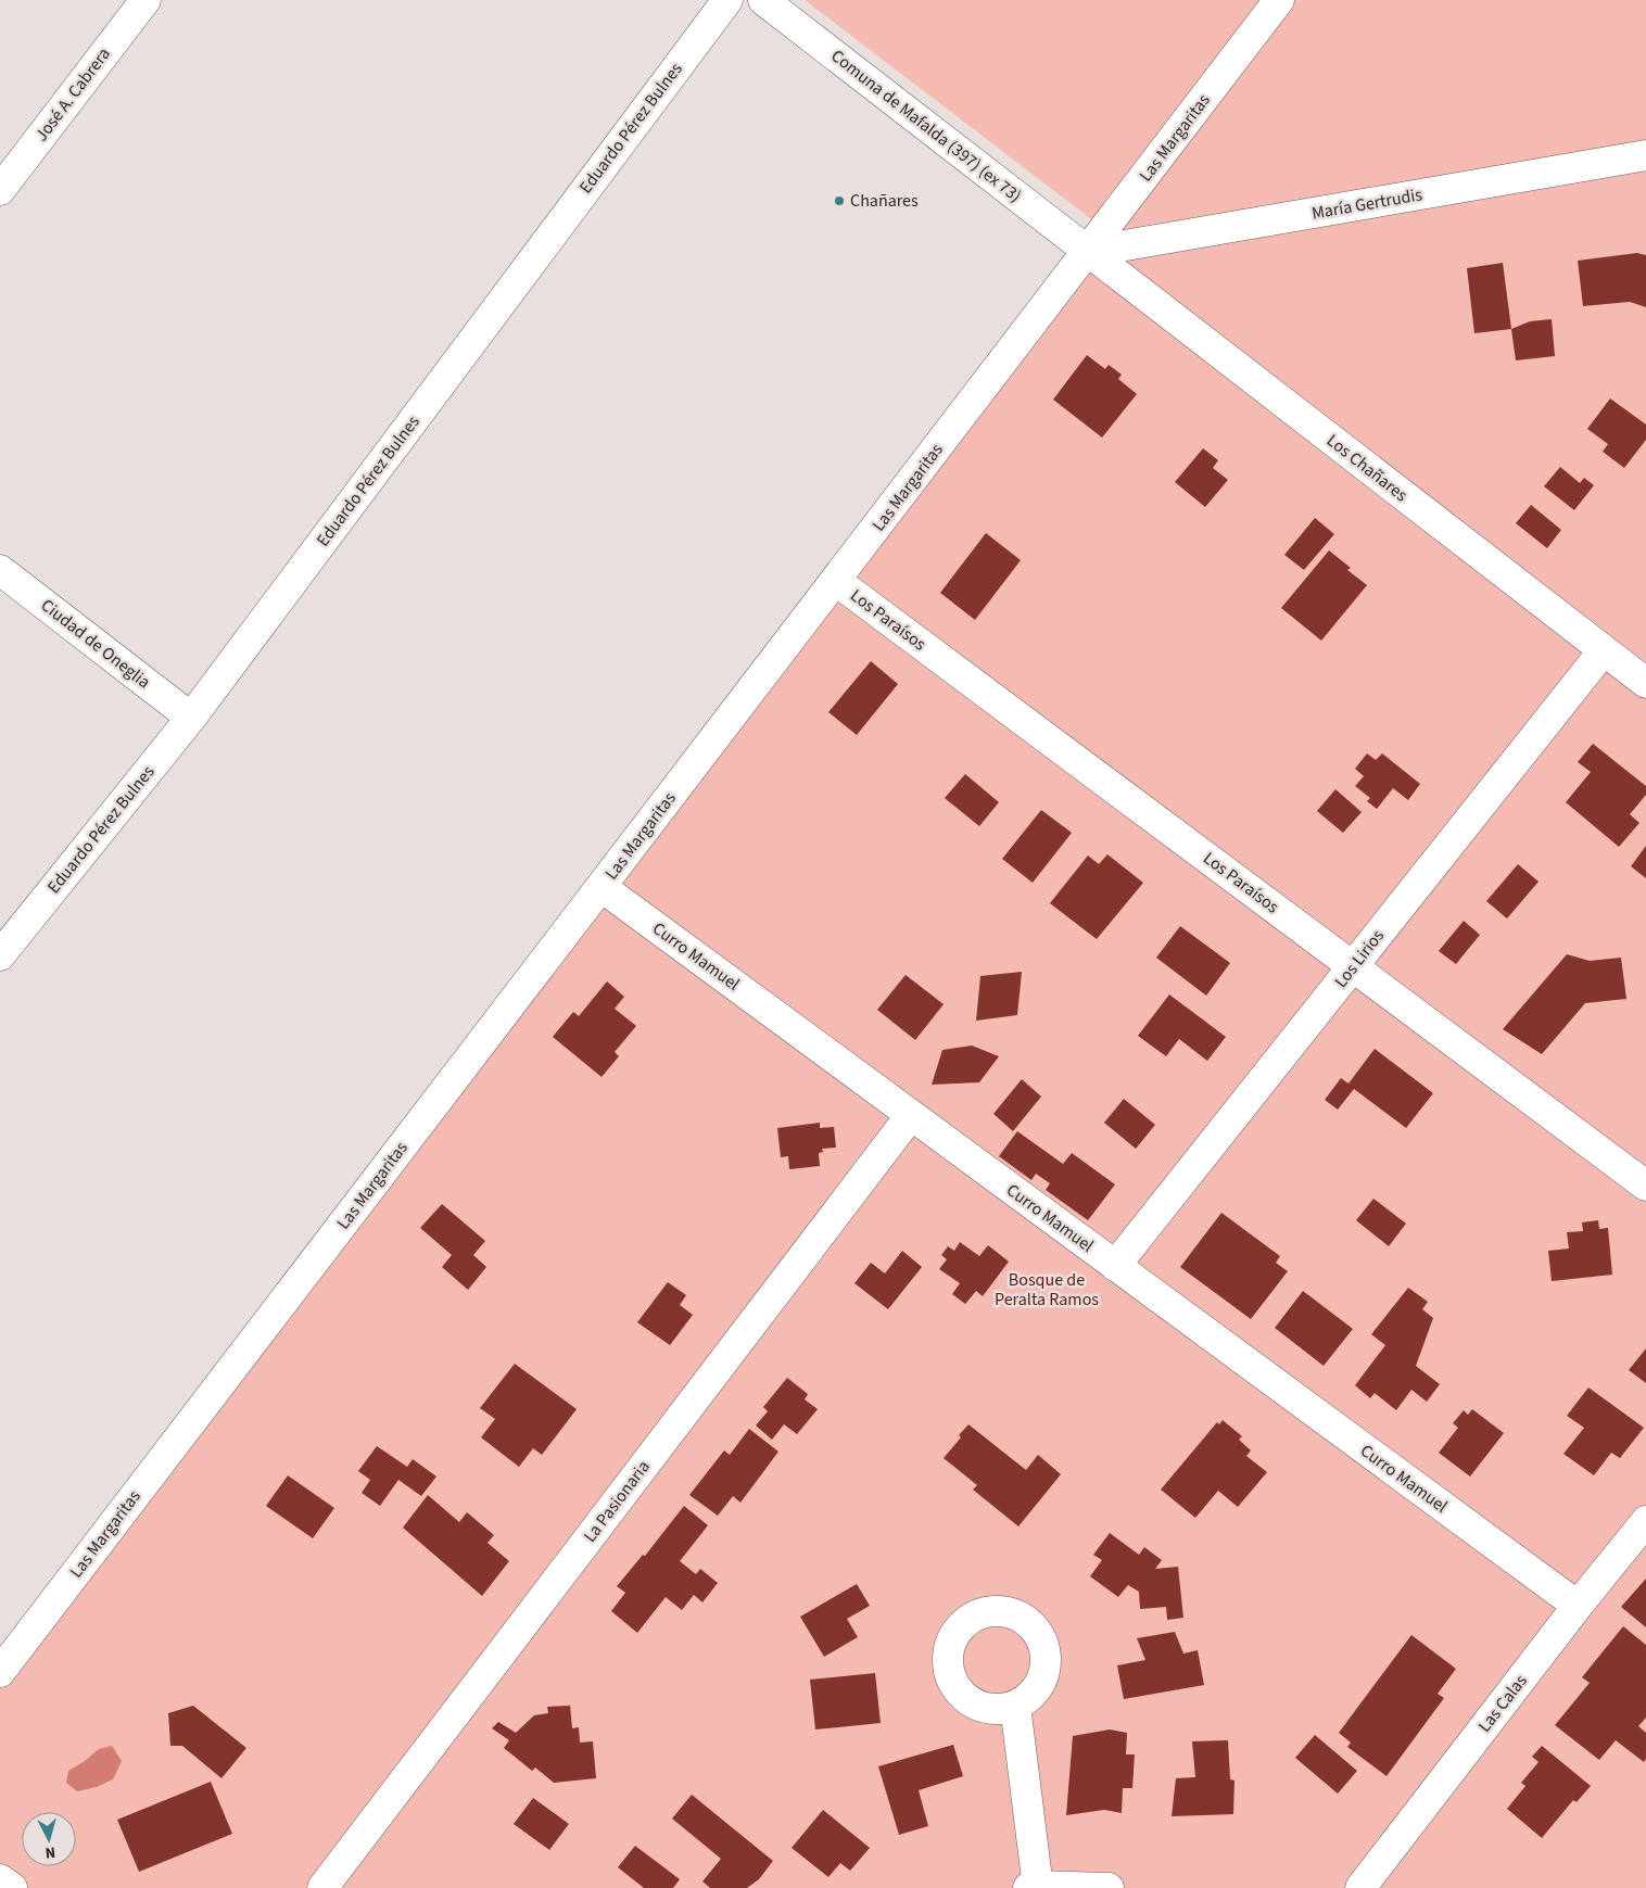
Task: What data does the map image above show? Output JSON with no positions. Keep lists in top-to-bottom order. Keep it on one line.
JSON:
{"streets":{"street":["José A. Cabrera","Comuna de Mafalda (397) (ex 73)","Eduardo Pérez Bulnes","Las Margaritas","María Gertrudis","Los Chañares","Los Paraísos","Ciudad de Oneglia","Curro Mamuel","Los Lirios","La Pasionaria","Las Calas"]},"crossings":[["Comuna de Mafalda (397) (ex 73)","Las Margaritas"],["Comuna de Mafalda (397) (ex 73)","María Gertrudis"],["Comuna de Mafalda (397) (ex 73)","Los Chañares"],["Eduardo Pérez Bulnes","Ciudad de Oneglia"],["Las Margaritas","María Gertrudis"],["Las Margaritas","Los Chañares"],["Las Margaritas","Los Paraísos"],["Las Margaritas","Curro Mamuel"],["María Gertrudis","Los Chañares"],["Los Chañares","Los Lirios"],["Los Paraísos","Los Lirios"],["Curro Mamuel","Los Lirios"],["Curro Mamuel","La Pasionaria"],["Curro Mamuel","Las Calas"]],"parks":["Bosque de Peralta Ramos"],"places":["Chañares"],"north":"bottom"}
